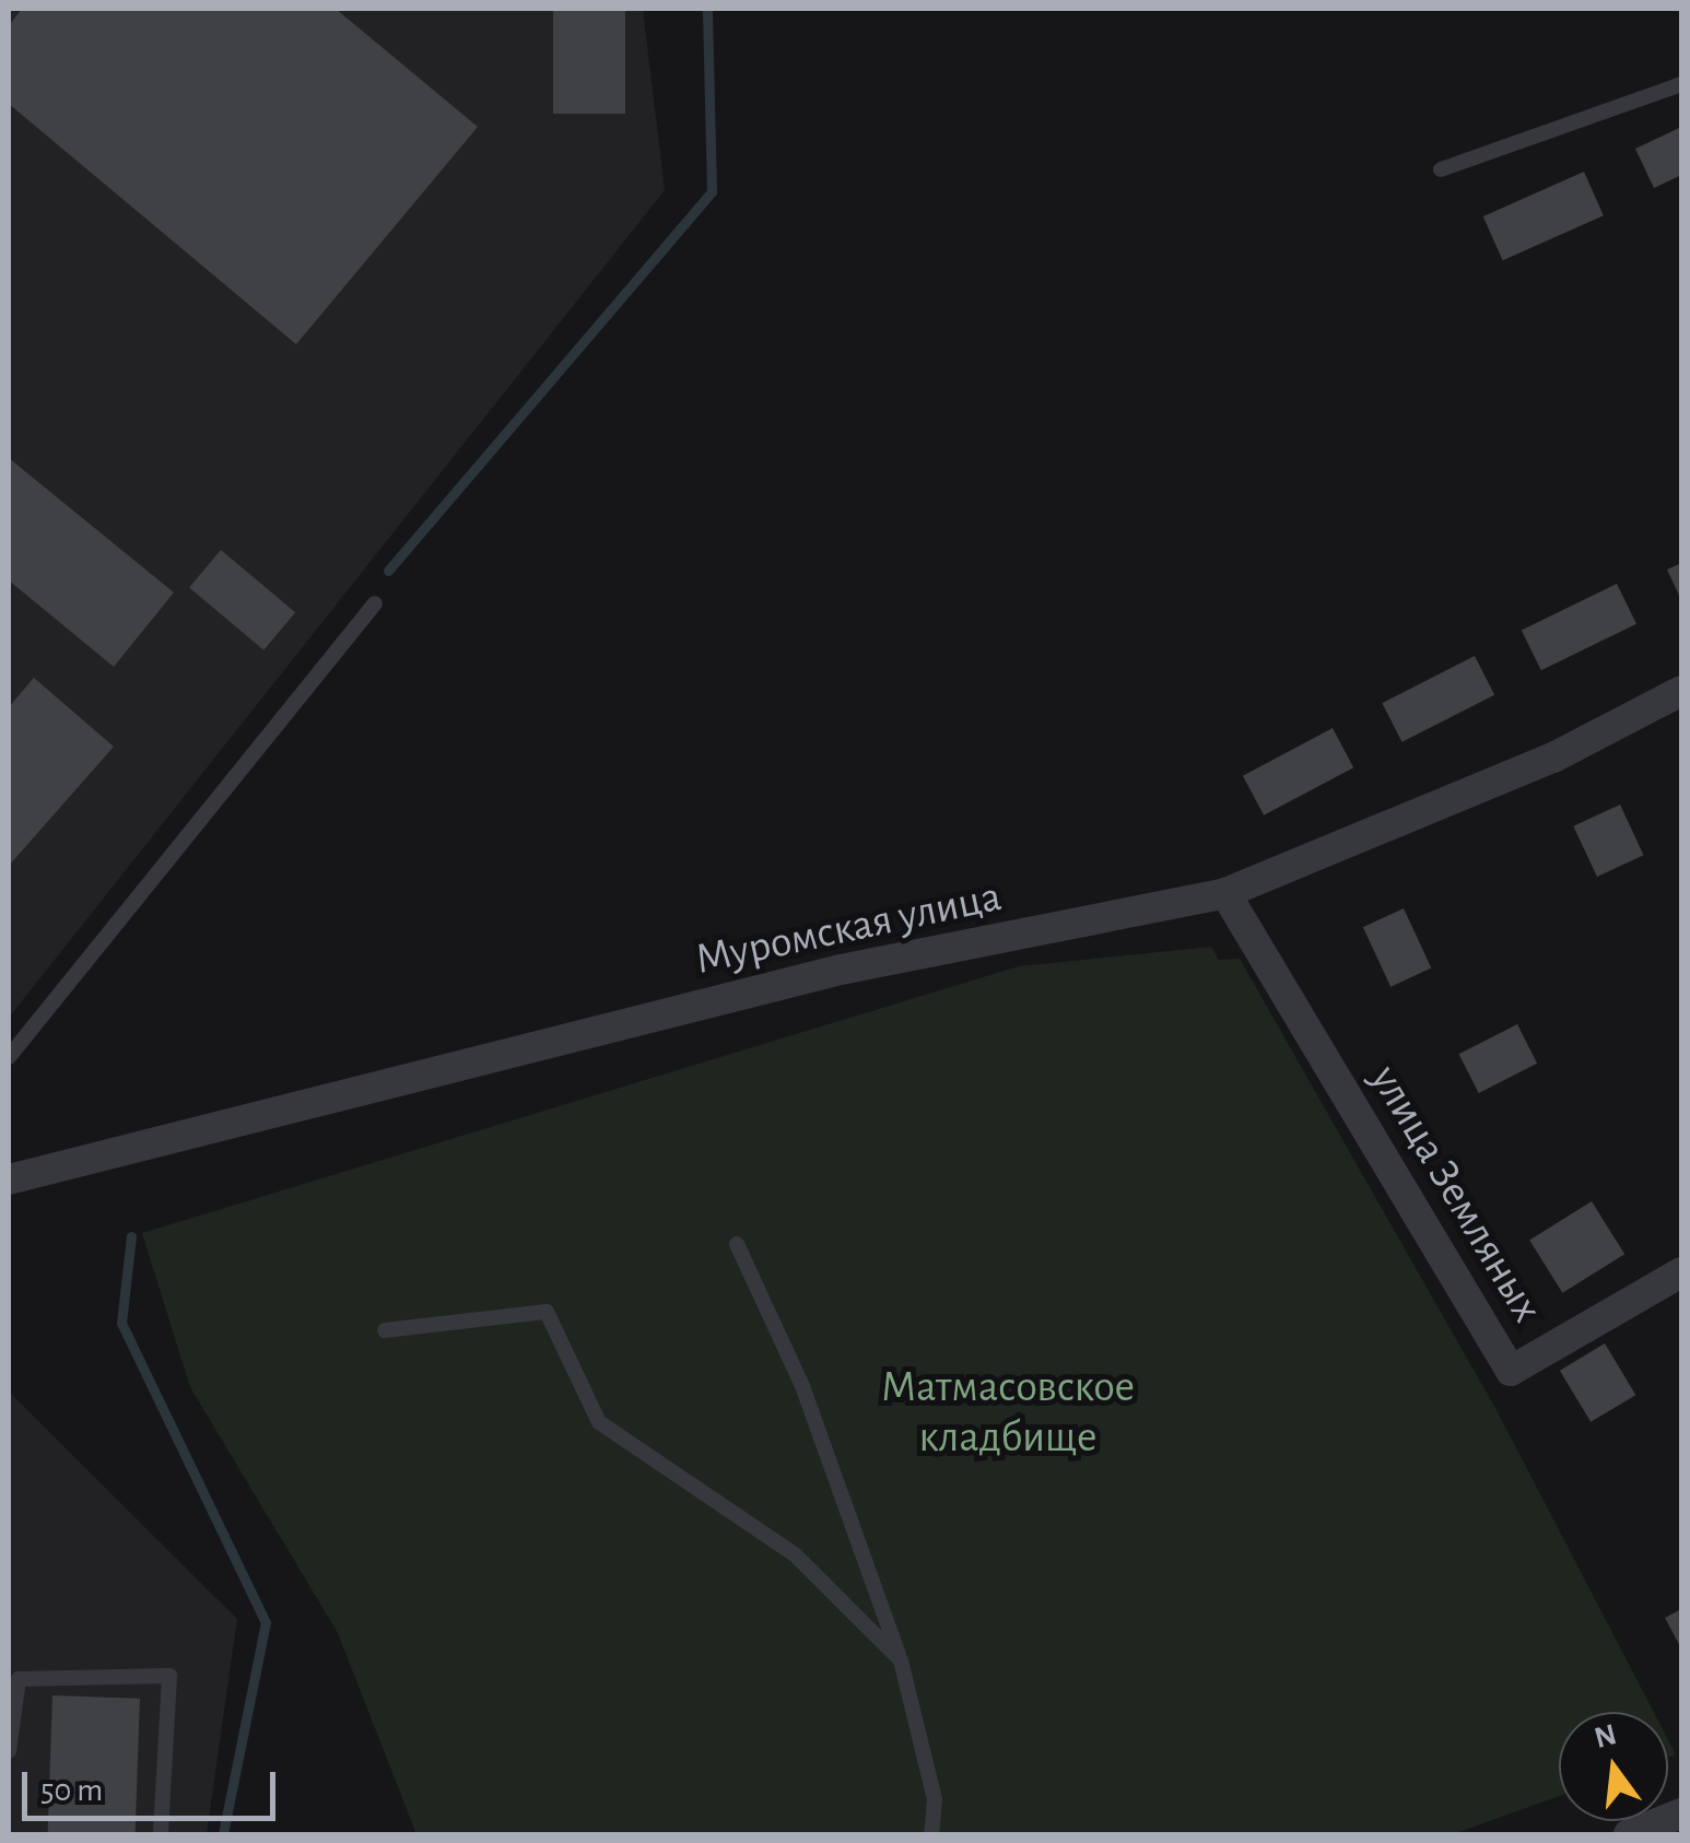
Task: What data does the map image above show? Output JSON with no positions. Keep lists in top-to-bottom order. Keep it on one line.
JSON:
{"streets":{"street":["Муромская улица","улица Земляных"]},"crossings":[["Муромская улица","улица Земляных"]],"parks":["Матмасовское кладбище"],"scale_bar":"50 m","north":"top"}
